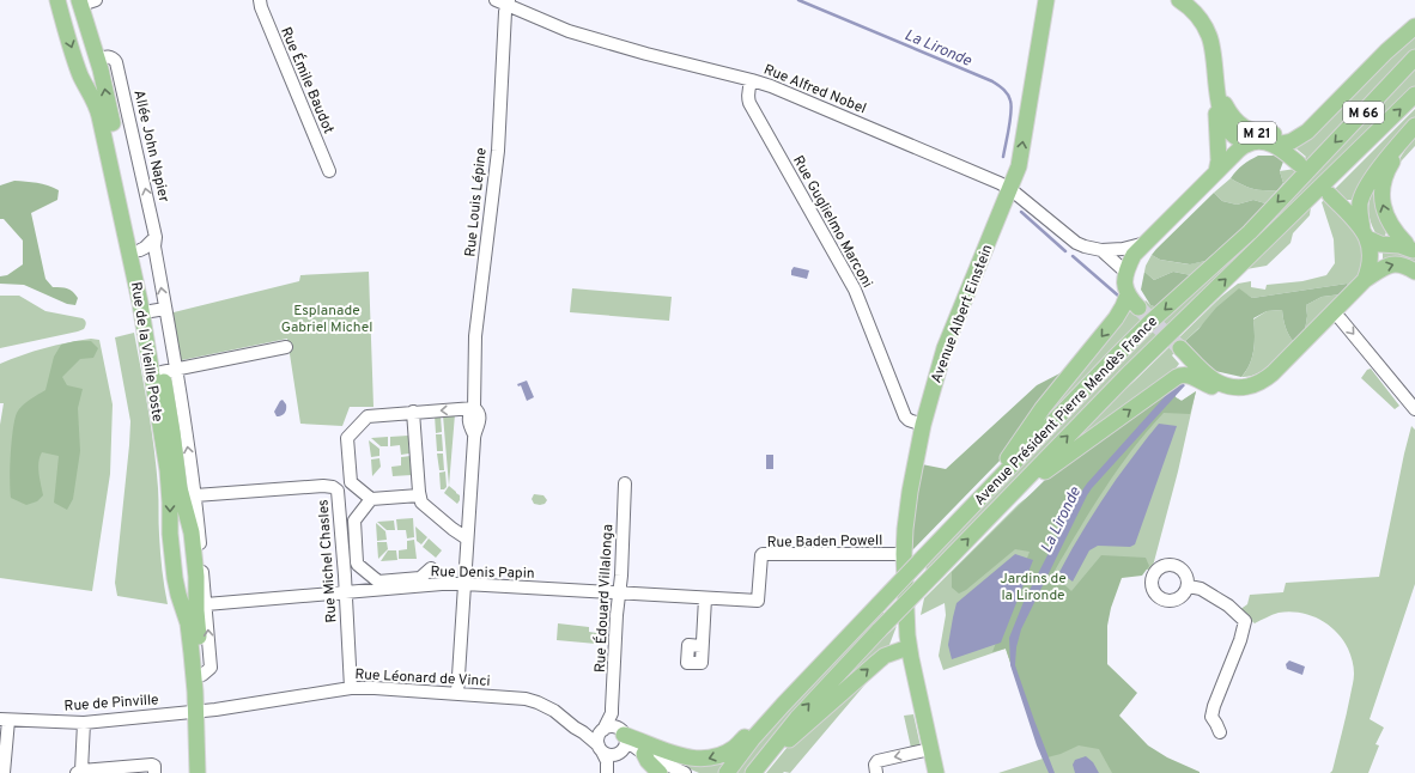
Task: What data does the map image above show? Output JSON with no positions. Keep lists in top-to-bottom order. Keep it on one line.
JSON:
{"streets":{"main road":["M 66","M 21","Avenue Albert Einstein","Rue de la Vieille Poste","Avenue Président Pierre Mendès France"],"street":["Rue Émile Baudot","Rue Alfred Nobel","Allée John Napier","Rue Louis Lépine","Rue Guglielmo Marconi","Rue Baden Powell","Rue Michel Chasles","Rue Denis Papin","Rue Édouard Villalonga","Rue Léonard de Vinci","Rue de Pinville"]},"crossings":[["Rue Alfred Nobel","Rue Louis Lépine"],["Rue Alfred Nobel","Rue Guglielmo Marconi"],["Rue Alfred Nobel","Avenue Albert Einstein"],["M 66","M 21"],["Allée John Napier","Rue de la Vieille Poste"],["Rue Louis Lépine","Rue Denis Papin"],["Rue Louis Lépine","Rue Léonard de Vinci"],["Rue Guglielmo Marconi","Avenue Albert Einstein"],["Avenue Albert Einstein","Rue Baden Powell"],["Rue de la Vieille Poste","Rue Michel Chasles"],["Rue de la Vieille Poste","Rue Denis Papin"],["Rue de la Vieille Poste","Rue Léonard de Vinci"],["Rue de la Vieille Poste","Rue de Pinville"],["Rue Baden Powell","Rue Denis Papin"],["Rue Michel Chasles","Rue Denis Papin"],["Rue Michel Chasles","Rue Léonard de Vinci"],["Rue Denis Papin","Rue Édouard Villalonga"],["Rue Léonard de Vinci","Rue de Pinville"]],"one_way":["Allée John Napier"],"water":["La Lironde"],"parks":["Esplanade Gabriel Michel","Jardins de la Lironde"]}
